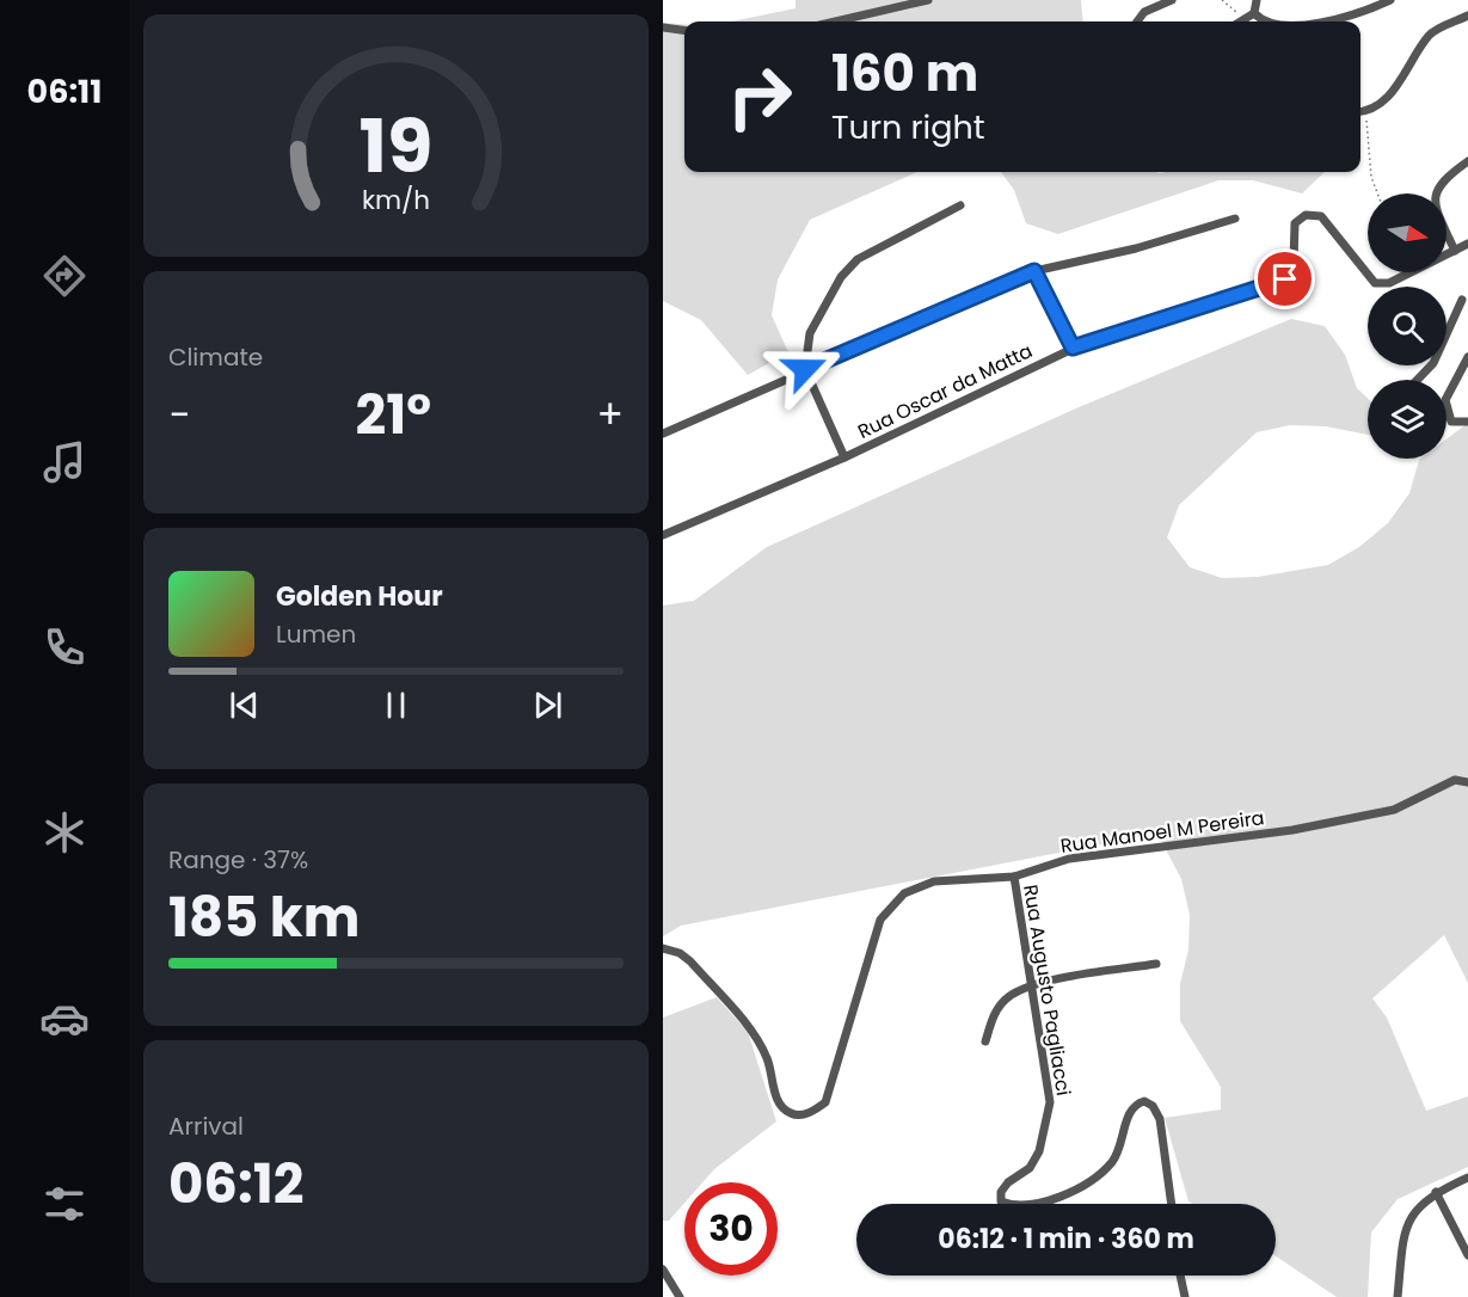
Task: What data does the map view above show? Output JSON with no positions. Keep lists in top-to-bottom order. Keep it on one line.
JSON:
{"streets":{"street":["Rua Oscar da Matta","Rua Manoel M Pereira","Rua Augusto Pagliacci"]},"crossings":[["Rua Manoel M Pereira","Rua Augusto Pagliacci"]],"north":"right","page":{"tabs":"06:11","turn":["160 m","Turn right"],"tile":["Climate",["Range · 37%","185 km"],["Arrival","06:12"]],"heat":["−","21°","+"],"song":["Golden Hour","Lumen"],"limit":"30","trip":"06:12 · 1 min · 360 m","gauge":["19","km/h"]}}
